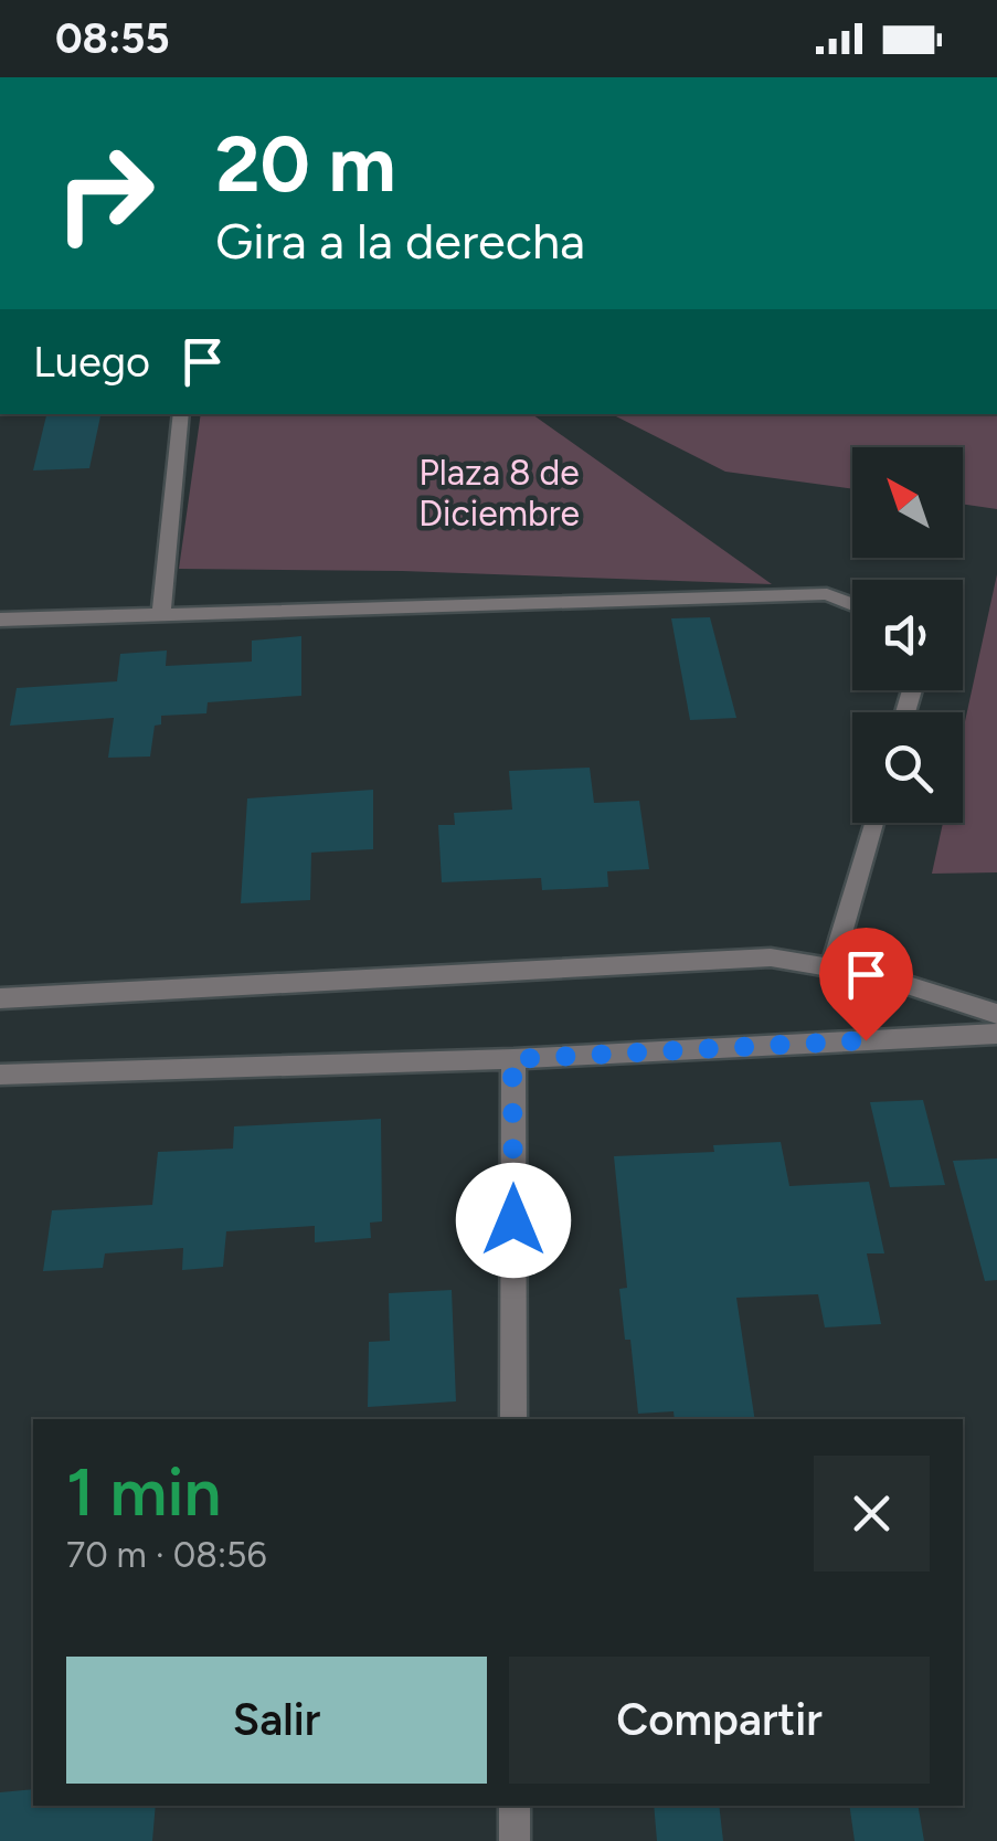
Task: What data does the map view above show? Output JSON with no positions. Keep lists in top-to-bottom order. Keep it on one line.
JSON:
{"parks":["Plaza 8 de Diciembre"],"north":"top left","page":{"status":"08:55","turn":["20 m","Gira a la derecha"],"then":"Luego","heading":["1 min","70 m · 08:56"],"buttons":["Salir","Compartir"]}}
